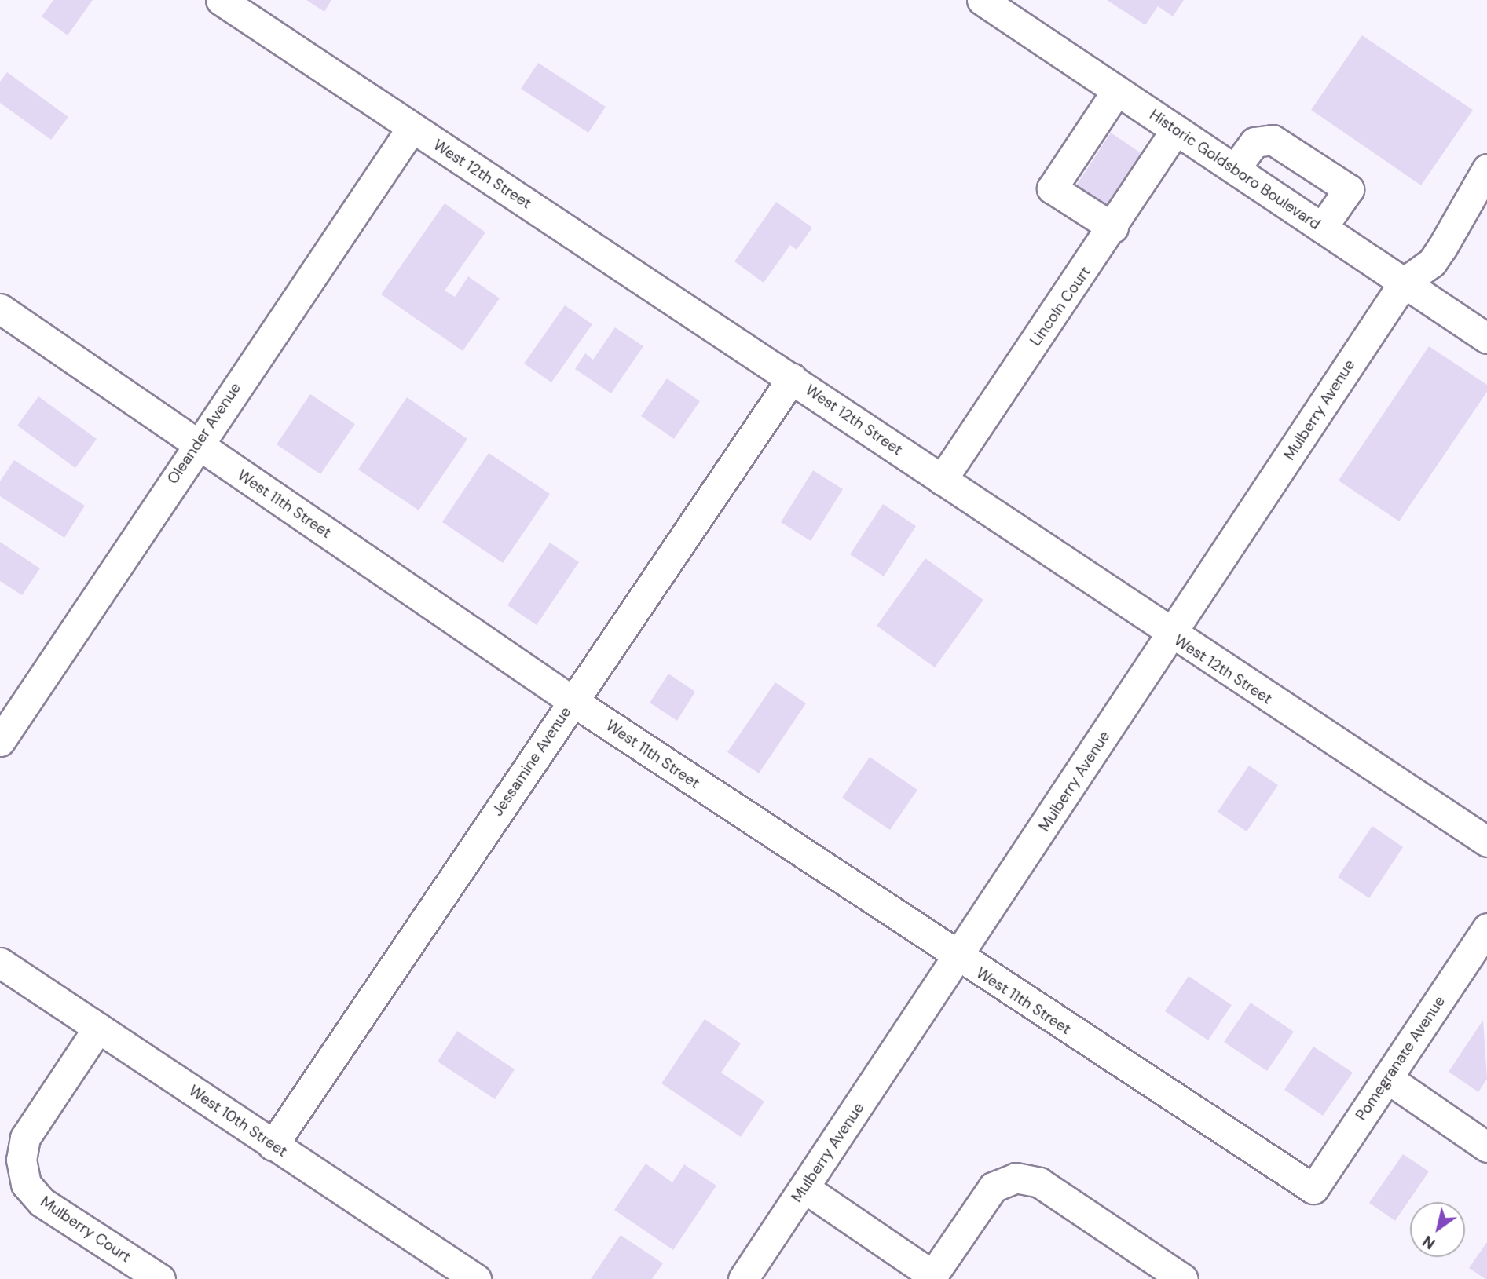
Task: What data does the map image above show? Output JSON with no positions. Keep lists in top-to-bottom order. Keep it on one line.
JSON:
{"streets":{"street":["Historic Goldsboro Boulevard","West 12th Street","Lincoln Court","Mulberry Avenue","Oleander Avenue","West 11th Street","Jessamine Avenue","Pomegranate Avenue","West 10th Street","Mulberry Court"]},"crossings":[["Historic Goldsboro Boulevard","Lincoln Court"],["Historic Goldsboro Boulevard","Mulberry Avenue"],["West 12th Street","Lincoln Court"],["West 12th Street","Mulberry Avenue"],["West 12th Street","Oleander Avenue"],["West 12th Street","Jessamine Avenue"],["Mulberry Avenue","West 11th Street"],["Oleander Avenue","West 11th Street"],["West 11th Street","Jessamine Avenue"],["West 11th Street","Pomegranate Avenue"],["Jessamine Avenue","West 10th Street"],["West 10th Street","Mulberry Court"]],"north":"bottom left"}
